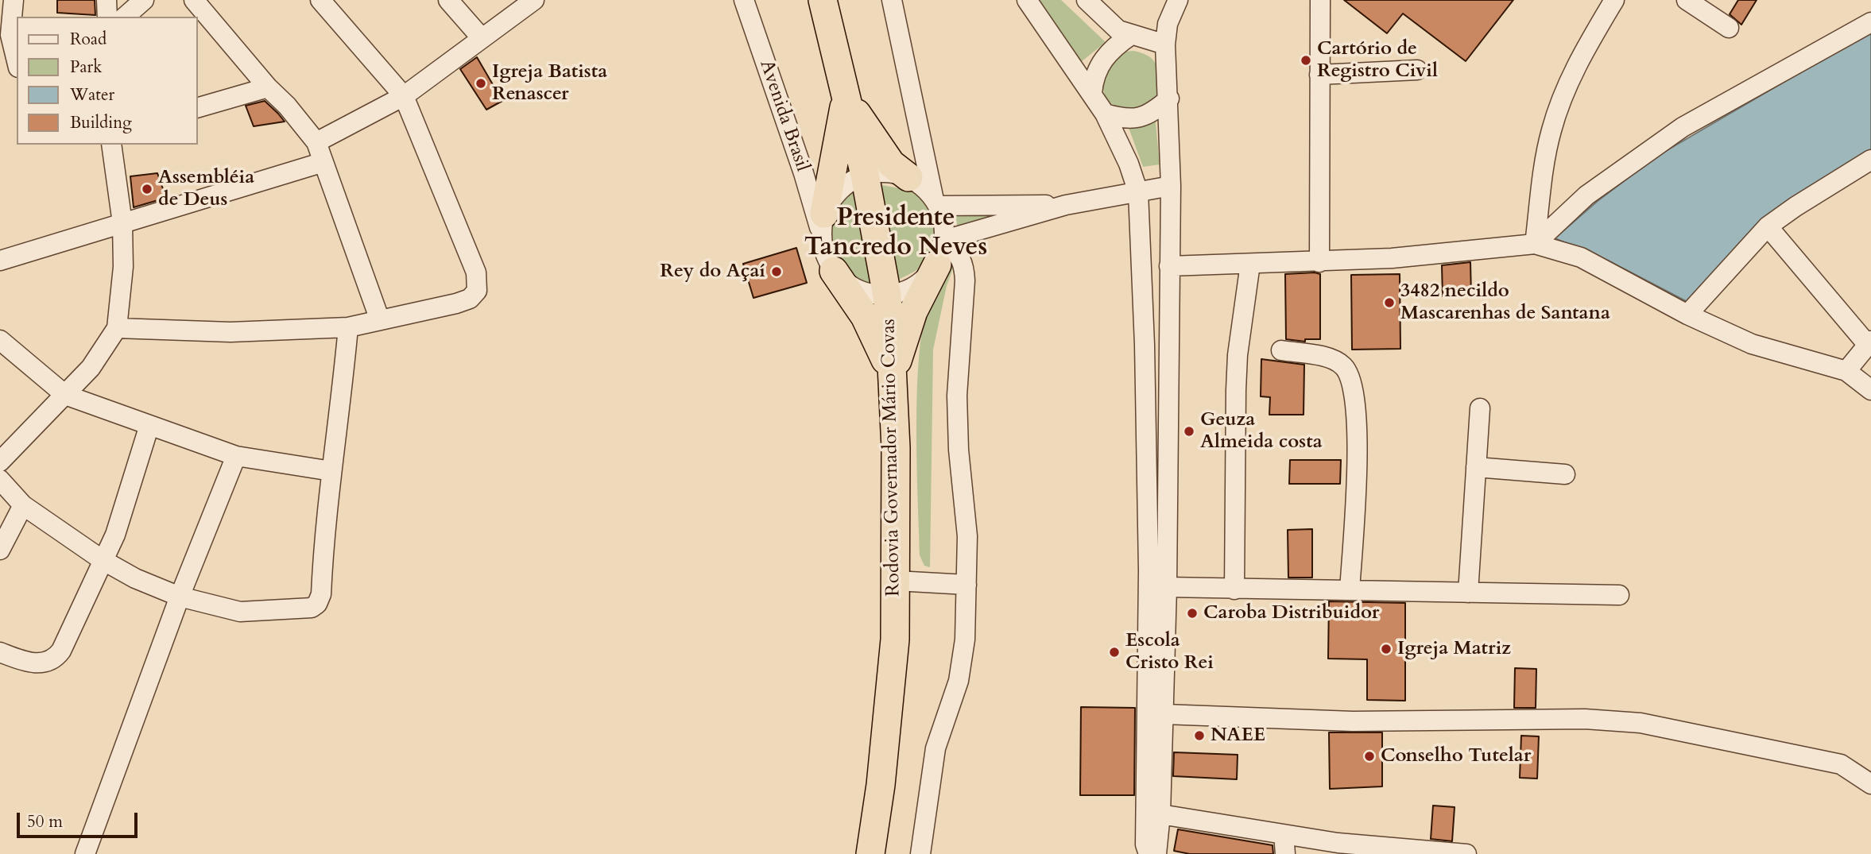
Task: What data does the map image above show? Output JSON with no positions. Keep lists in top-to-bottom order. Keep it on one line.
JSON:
{"streets":{"highway":["Rodovia Governador Mário Covas"],"street":["Avenida Brasil"]},"districts":["Presidente Tancredo Neves"],"places":["Cartório de Registro Civil","Igreja Batista Renascer","Assembléia de Deus","Rey do Açaí","3482 necildo Mascarenhas de Santana","Geuza Almeida costa","Caroba Distribuidor","Igreja Matriz","Escola Cristo Rei","NAEE","Conselho Tutelar"],"legend":["Road","Park","Water","Building"],"scale_bar":"50 m"}
